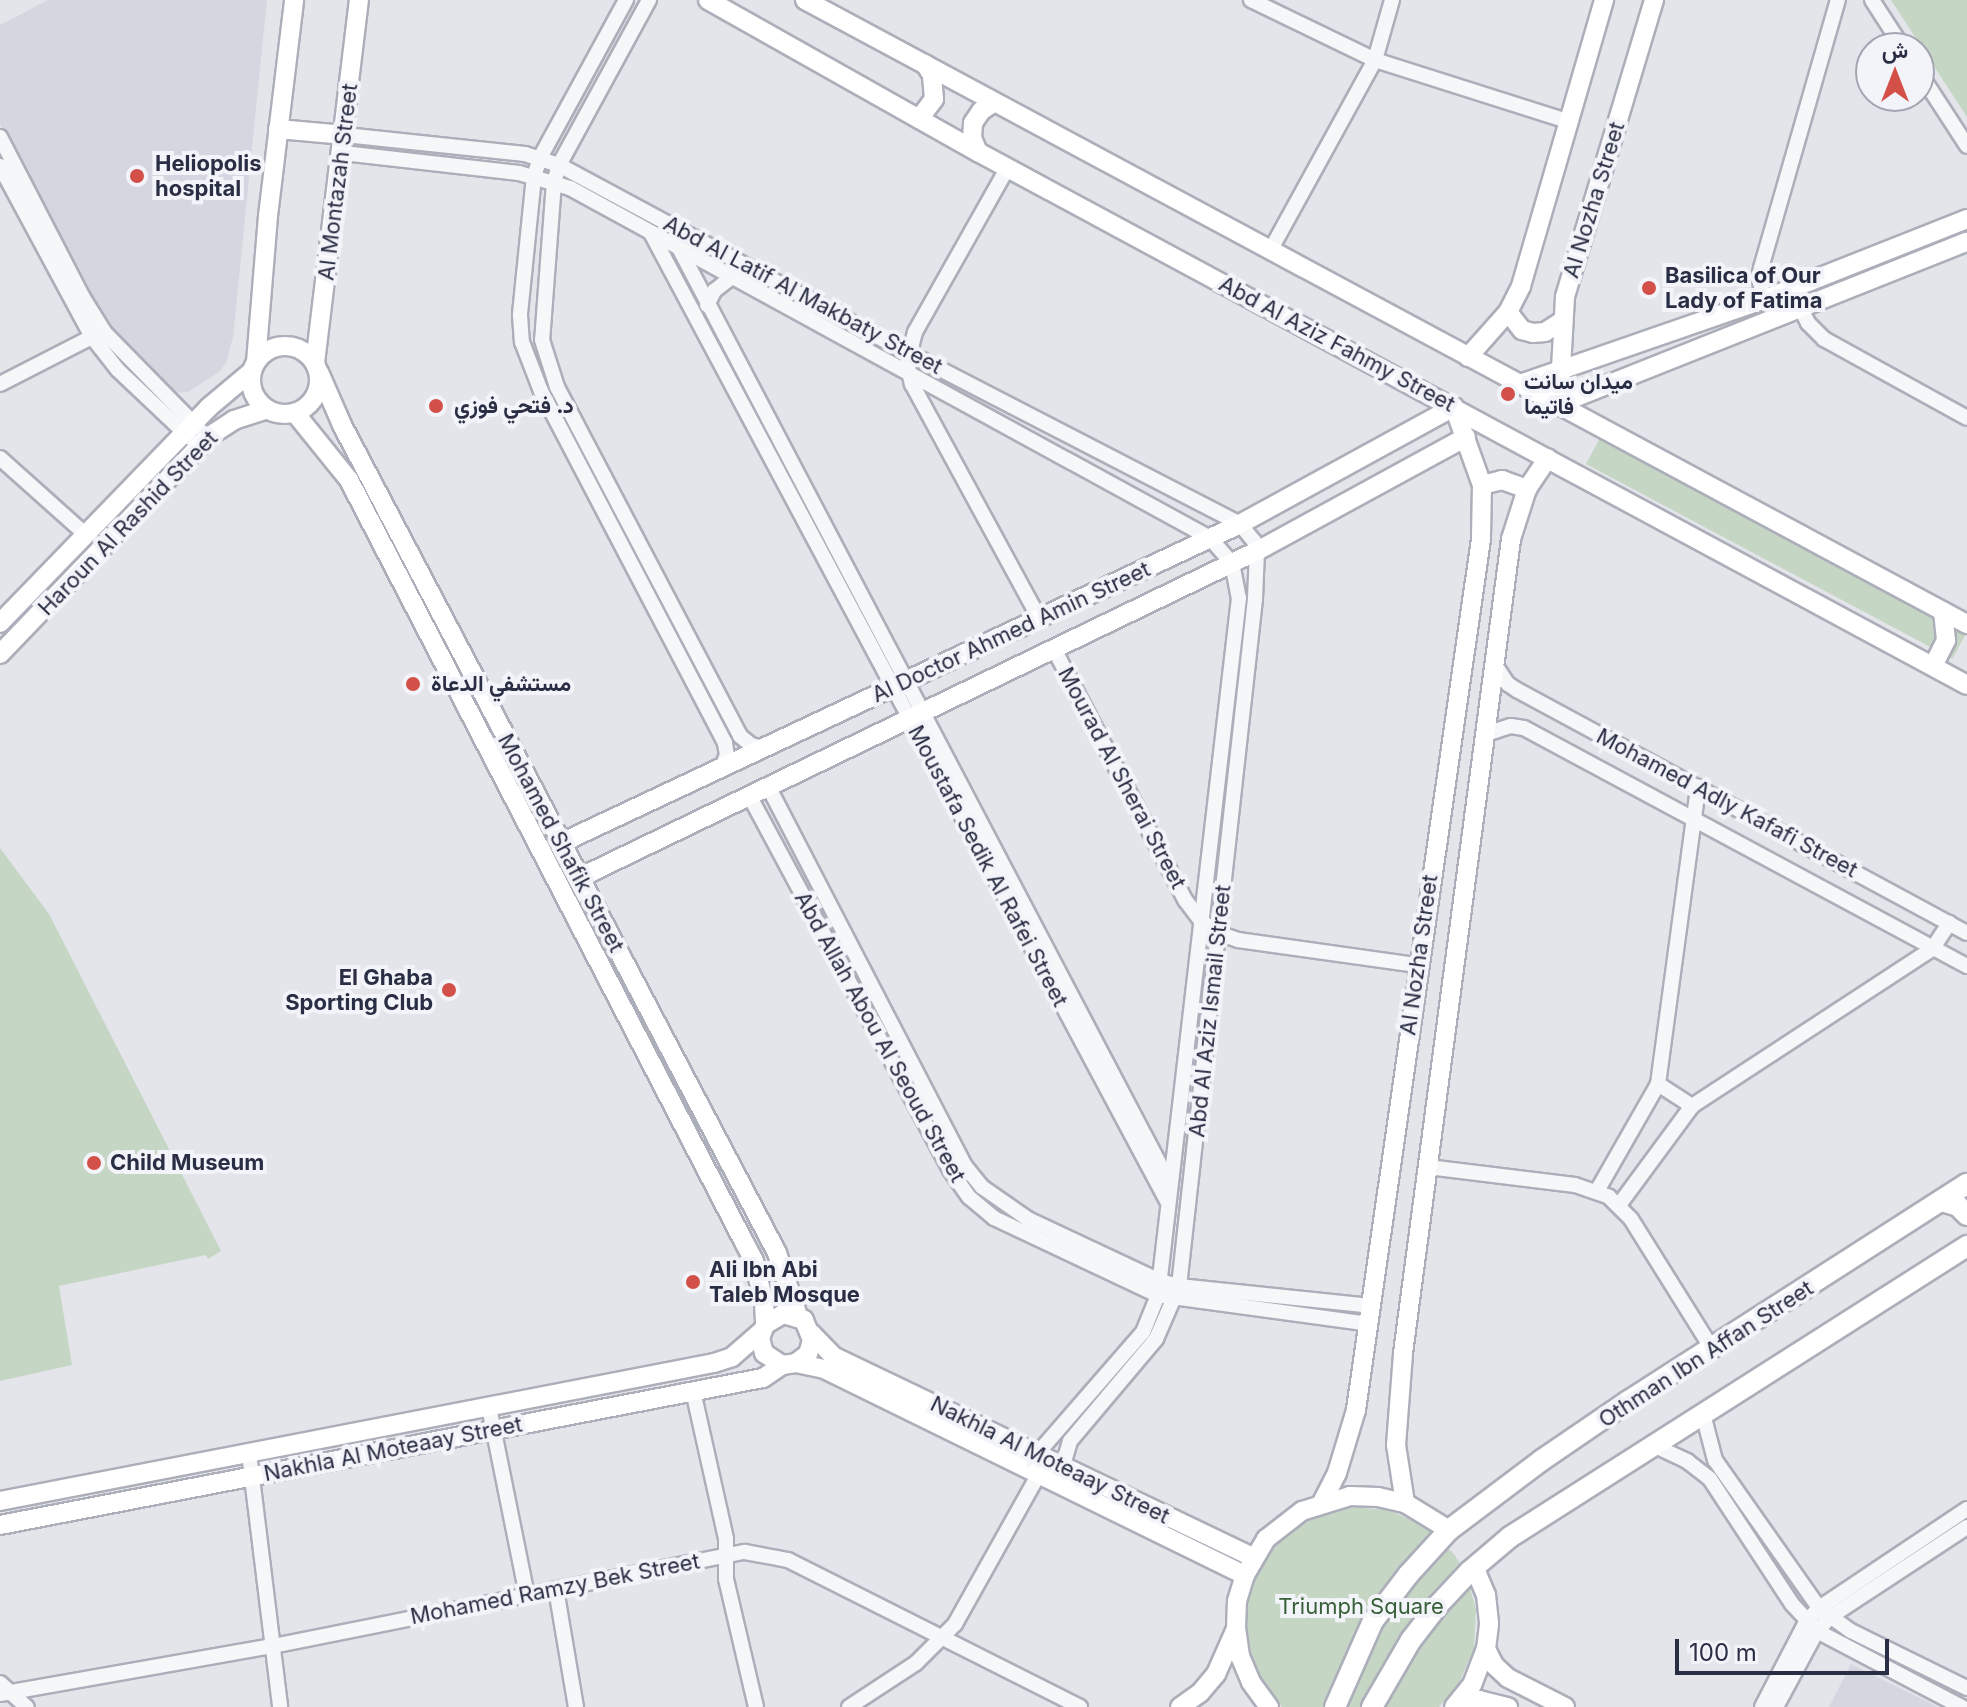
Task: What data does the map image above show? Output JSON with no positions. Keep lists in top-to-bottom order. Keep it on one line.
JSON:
{"streets":{"main road":["Othman Ibn Affan Street"],"street":["Al Montazah Street","Al Nozha Street","Abd Al Latif Al Makbaty Street","Abd Al Aziz Fahmy Street","Haroun Al Rashid Street","Al Doctor Ahmed Amin Street","Mourad Al Sherai Street","Mohamed Adly Kafafi Street","Mohamed Shafik Street","Moustafa Sedik Al Rafei Street","Abd Al Aziz Ismail Street","Abd Allah Abou Al Seoud Street","Nakhla Al Moteaay Street","Mohamed Ramzy Bek Street"]},"crossings":[["Al Montazah Street","Abd Al Latif Al Makbaty Street"],["Al Montazah Street","Haroun Al Rashid Street"],["Al Montazah Street","Mohamed Shafik Street"],["Al Nozha Street","Abd Al Aziz Fahmy Street"],["Al Nozha Street","Al Doctor Ahmed Amin Street"],["Al Nozha Street","Mourad Al Sherai Street"],["Al Nozha Street","Mohamed Adly Kafafi Street"],["Al Nozha Street","Abd Allah Abou Al Seoud Street"],["Abd Al Latif Al Makbaty Street","Al Doctor Ahmed Amin Street"],["Abd Al Latif Al Makbaty Street","Moustafa Sedik Al Rafei Street"],["Abd Al Aziz Fahmy Street","Al Doctor Ahmed Amin Street"],["Haroun Al Rashid Street","Mohamed Shafik Street"],["Al Doctor Ahmed Amin Street","Mourad Al Sherai Street"],["Al Doctor Ahmed Amin Street","Mohamed Shafik Street"],["Al Doctor Ahmed Amin Street","Moustafa Sedik Al Rafei Street"],["Al Doctor Ahmed Amin Street","Abd Al Aziz Ismail Street"],["Al Doctor Ahmed Amin Street","Abd Allah Abou Al Seoud Street"],["Mourad Al Sherai Street","Abd Al Aziz Ismail Street"],["Mohamed Shafik Street","Nakhla Al Moteaay Street"],["Moustafa Sedik Al Rafei Street","Abd Al Aziz Ismail Street"],["Abd Al Aziz Ismail Street","Abd Allah Abou Al Seoud Street"],["Abd Al Aziz Ismail Street","Nakhla Al Moteaay Street"]],"parks":["Triumph Square"],"places":["Heliopolis hospital","Basilica of Our Lady of Fatima","ميدان سانت فاتيما","د. فتحي فوزي","مستشفي الدعاة","El Ghaba Sporting Club","Child Museum","Ali Ibn Abi Taleb Mosque"],"scale_bar":"100 m","north":"top"}
